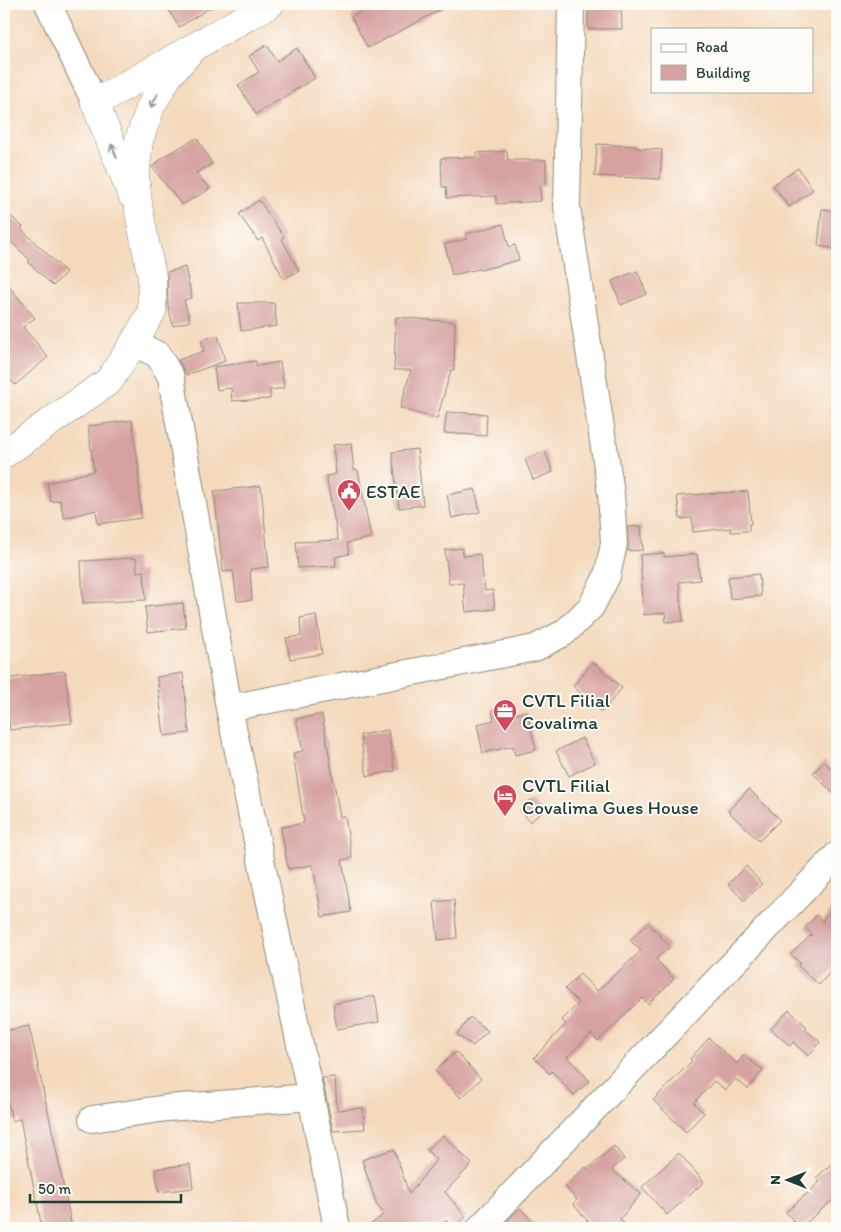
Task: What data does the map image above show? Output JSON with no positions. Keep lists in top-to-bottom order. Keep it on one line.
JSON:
{"places":{"public building":["ESTAE"],"office":["CVTL Filial Covalima"],"hotel":["CVTL Filial Covalima Gues House"]},"legend":["Road","Building"],"scale_bar":"50 m","north":"left"}
